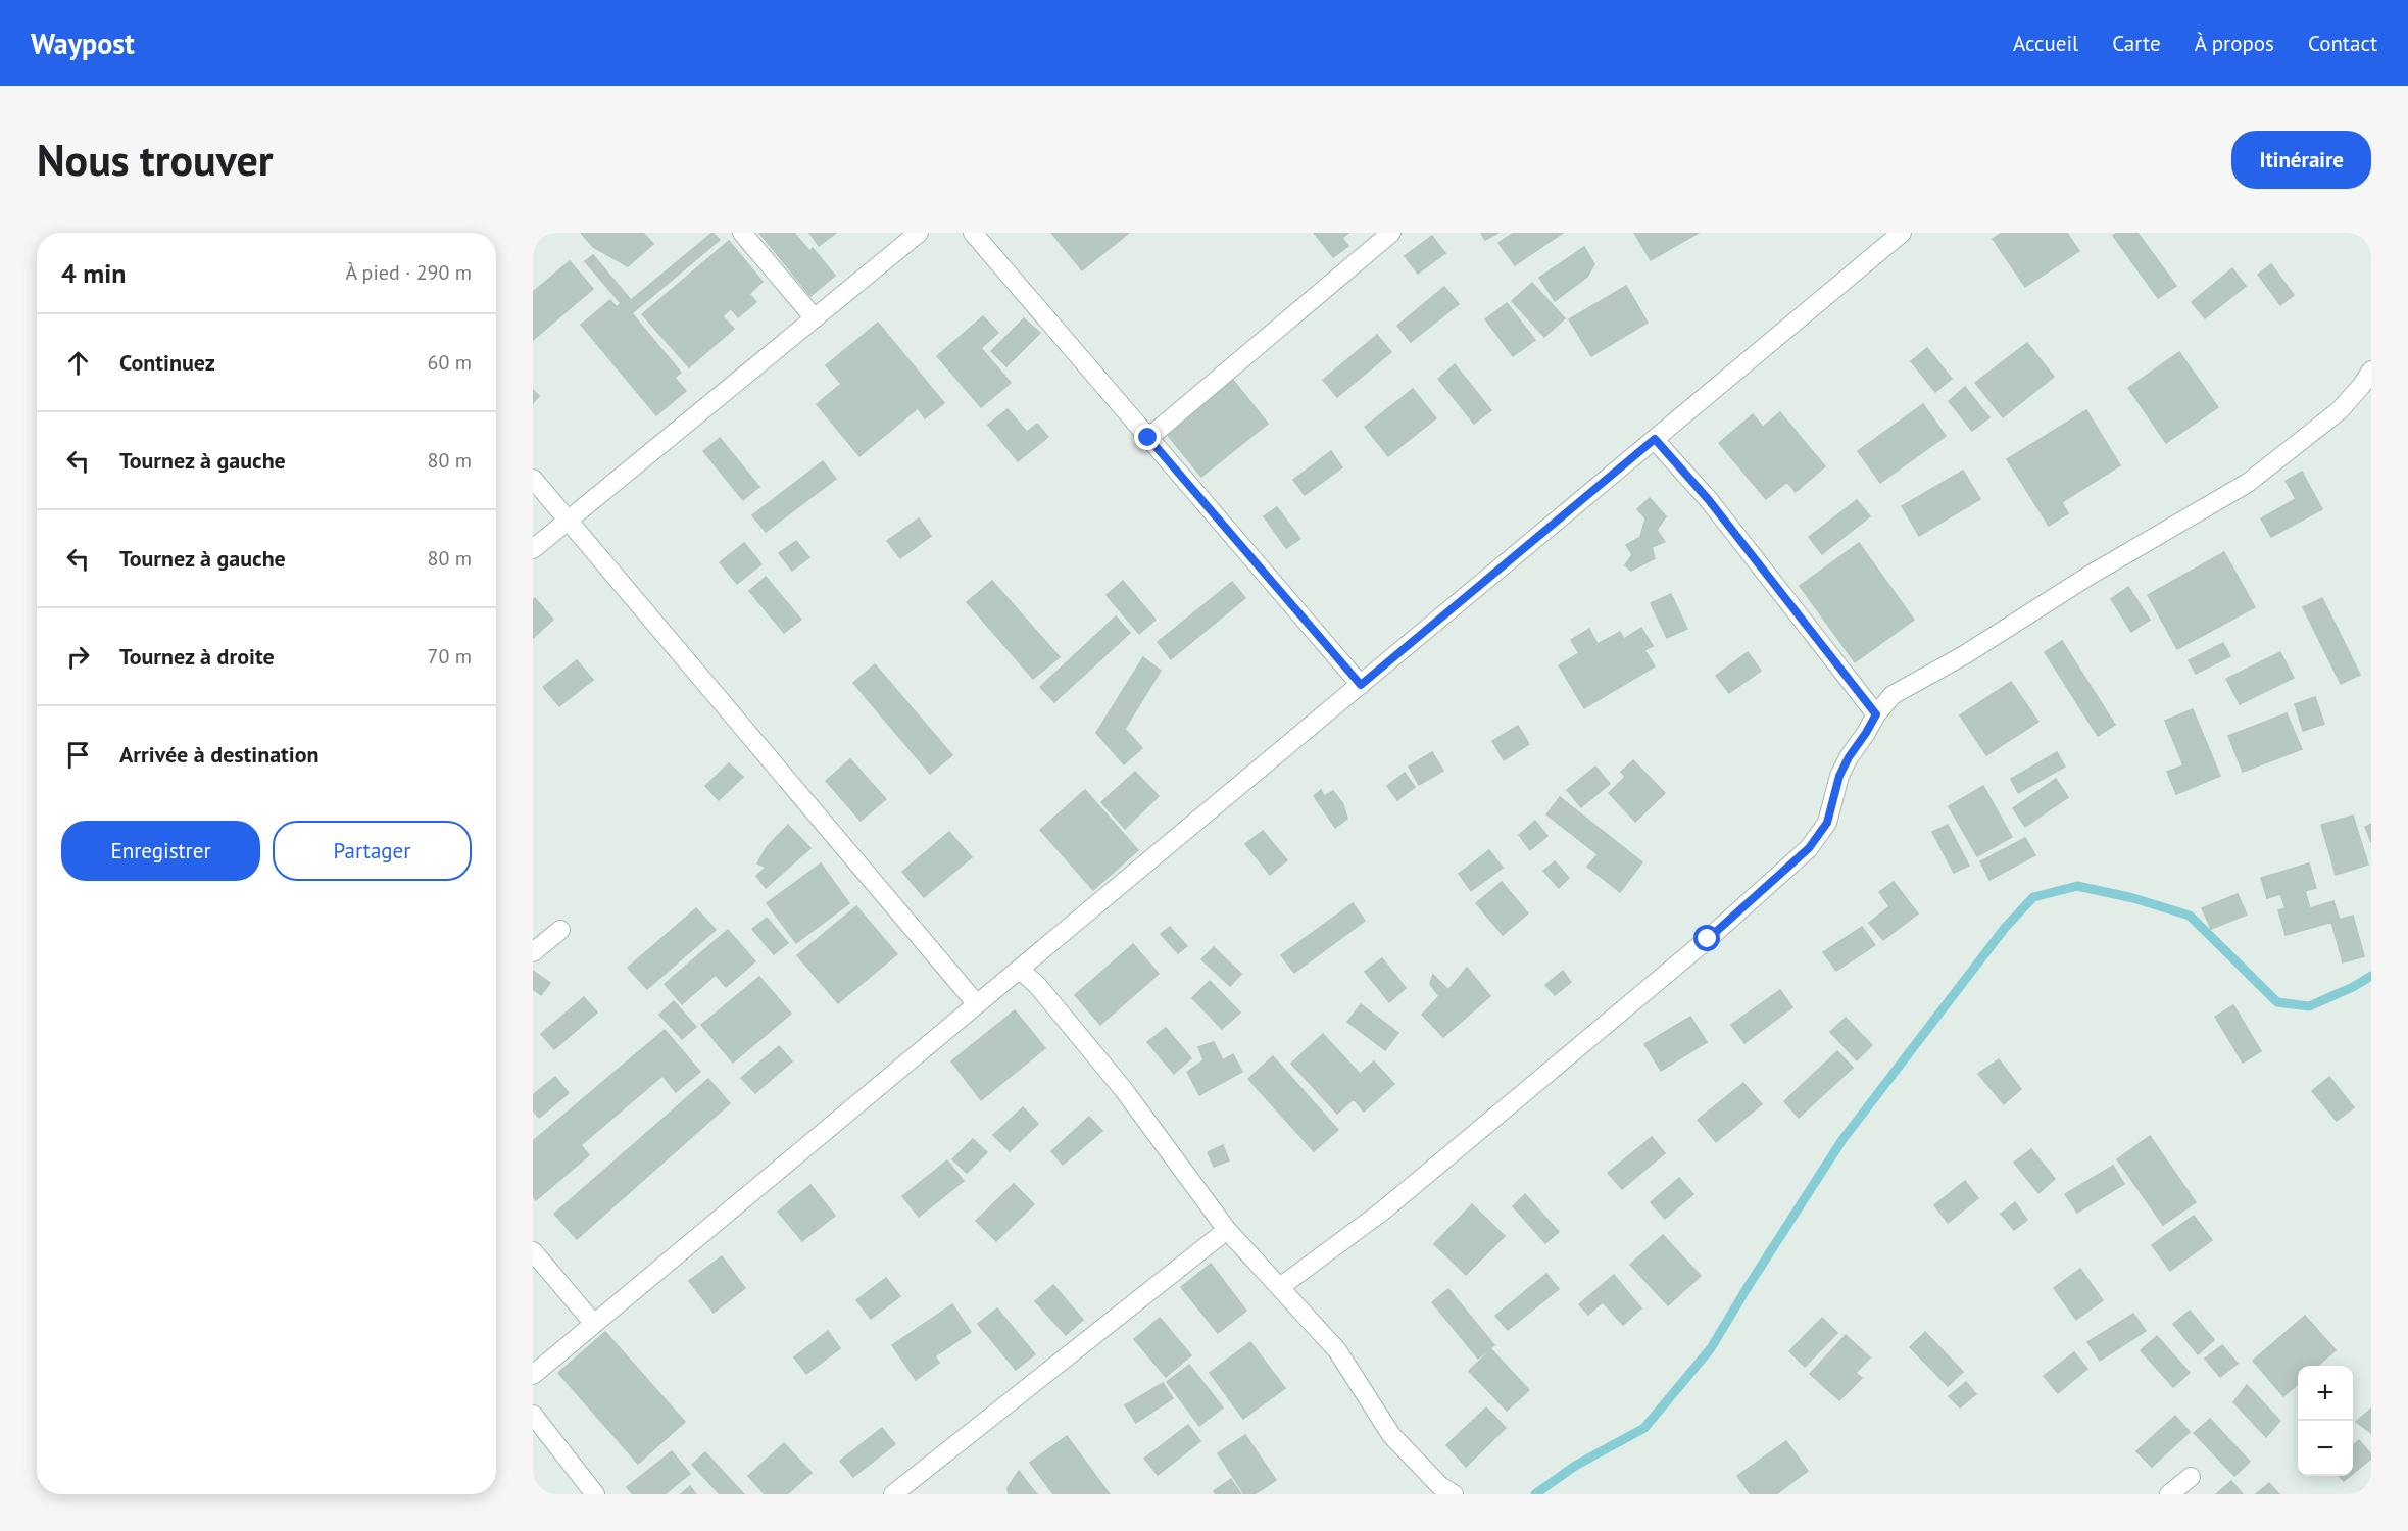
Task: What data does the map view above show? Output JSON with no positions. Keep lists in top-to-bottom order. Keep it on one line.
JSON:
{"page":{"header":"Waypost","nav":["Accueil","Carte","À propos","Contact"],"buttons":["Itinéraire",["Enregistrer","Partager"]],"title":"Nous trouver","heading":["4 min","À pied · 290 m"],"list":[["Continuez","60 m"],["Tournez à gauche","80 m"],["Tournez à gauche","80 m"],["Tournez à droite","70 m"],"Arrivée à destination"],"map_buttons":["+","−"]}}
